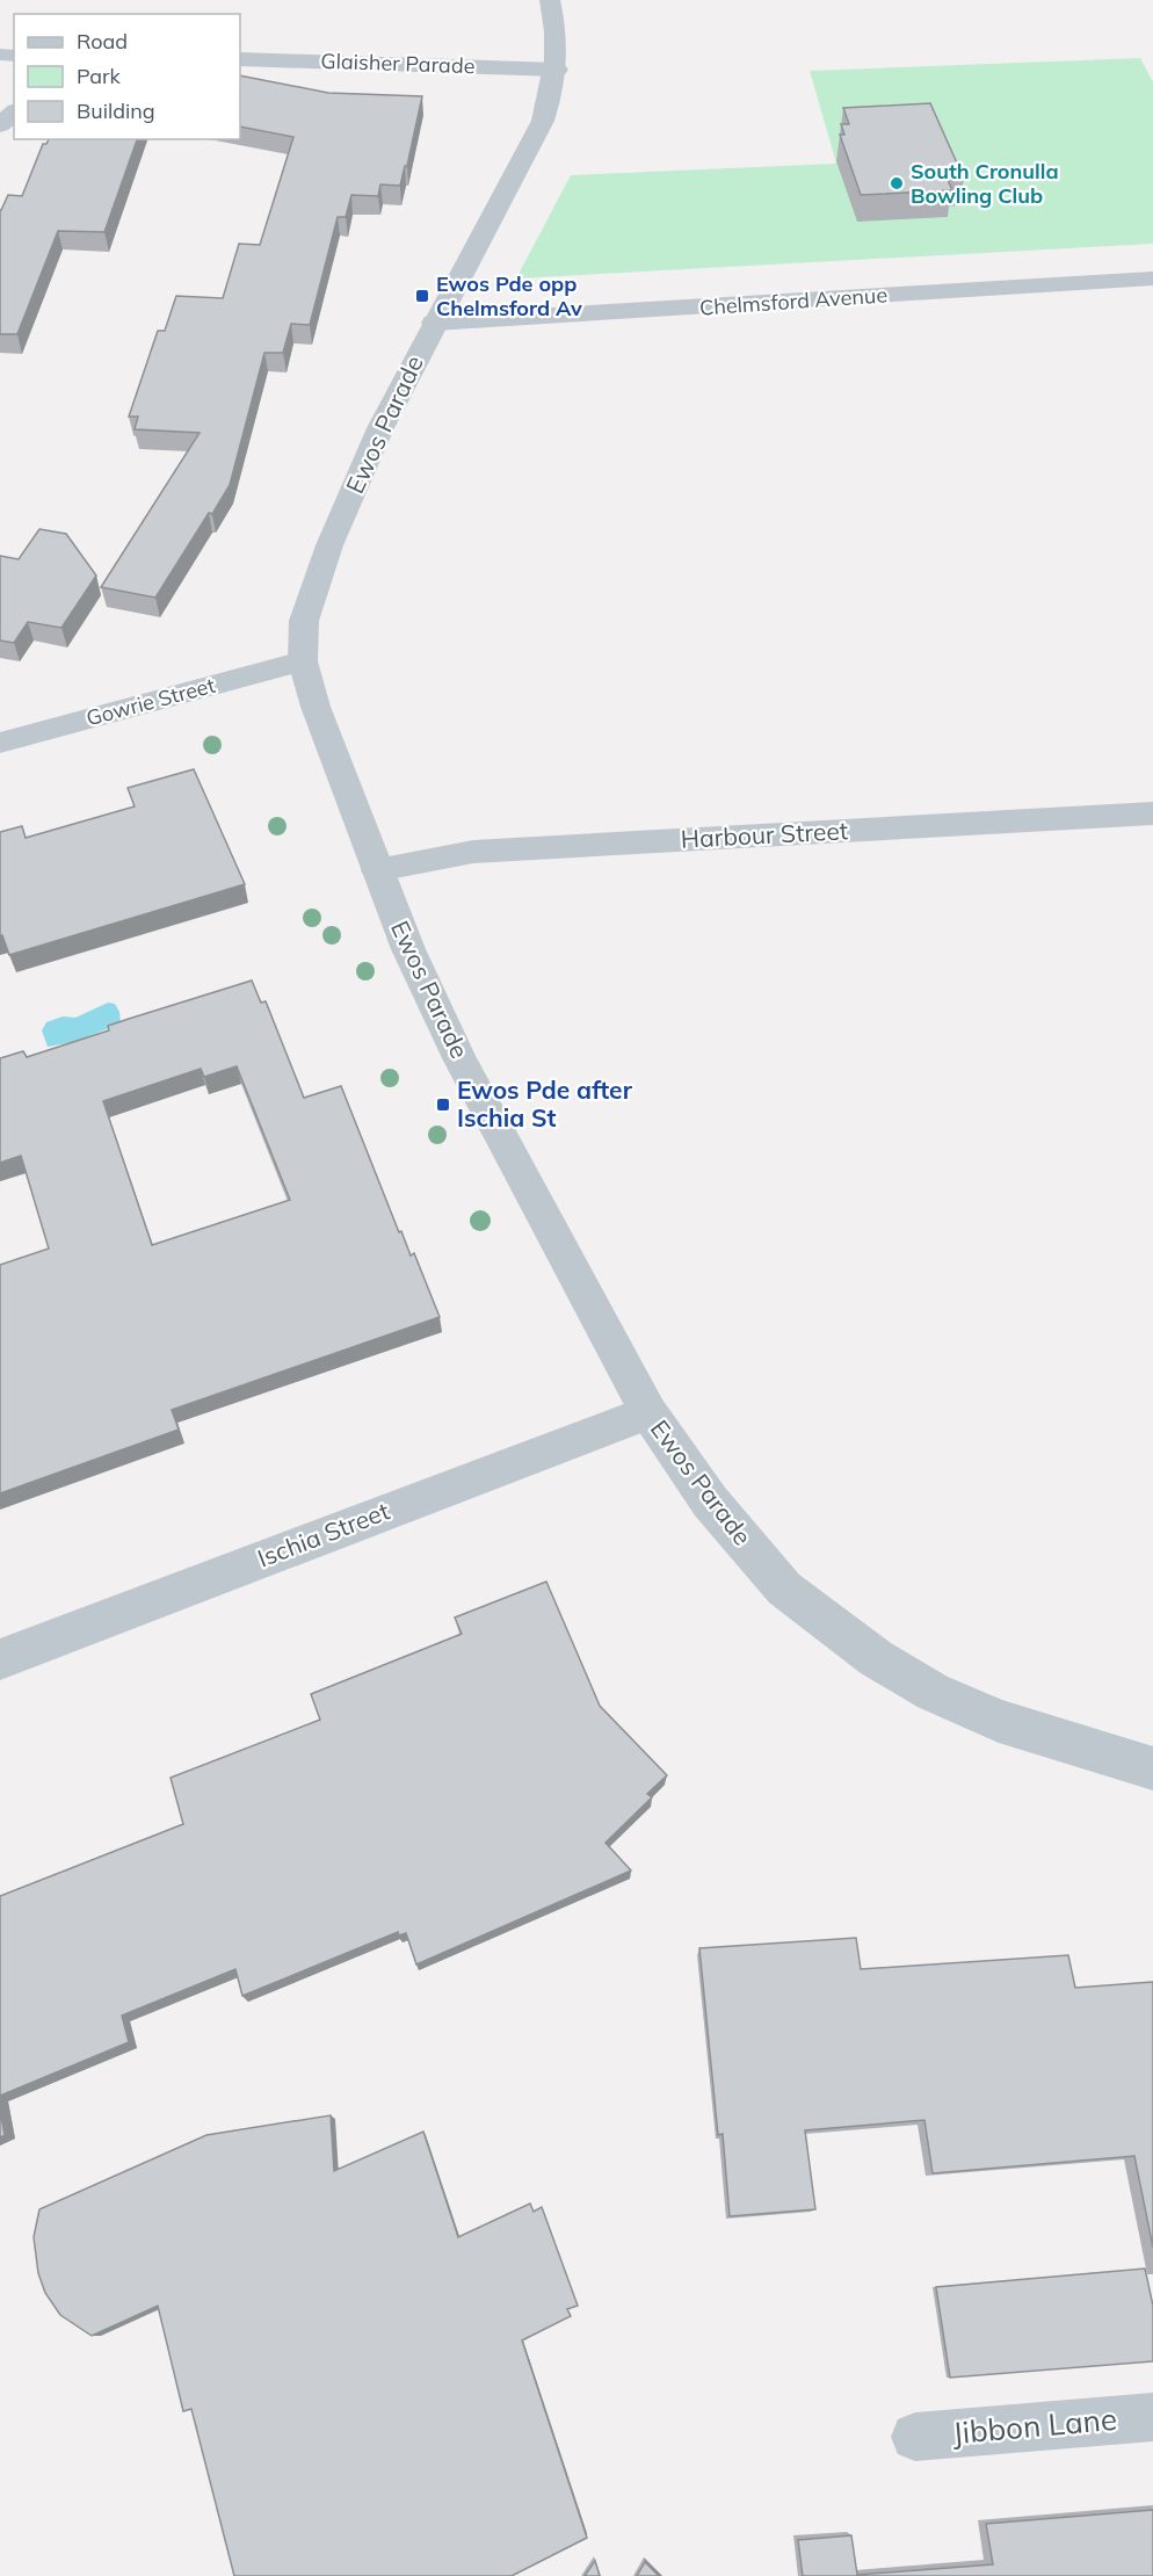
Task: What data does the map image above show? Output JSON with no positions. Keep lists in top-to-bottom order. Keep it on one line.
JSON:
{"streets":{"street":["Glaisher Parade","Chelmsford Avenue","Ewos Parade","Gowrie Street","Harbour Street","Ischia Street"],"lane":["Jibbon Lane"]},"crossings":[["Glaisher Parade","Ewos Parade"],["Chelmsford Avenue","Ewos Parade"],["Ewos Parade","Gowrie Street"],["Ewos Parade","Harbour Street"],["Ewos Parade","Ischia Street"]],"places":{"other":["South Cronulla Bowling Club"],"transit":["Ewos Pde opp Chelmsford Av","Ewos Pde after Ischia St"]},"legend":["Road","Park","Building"]}
